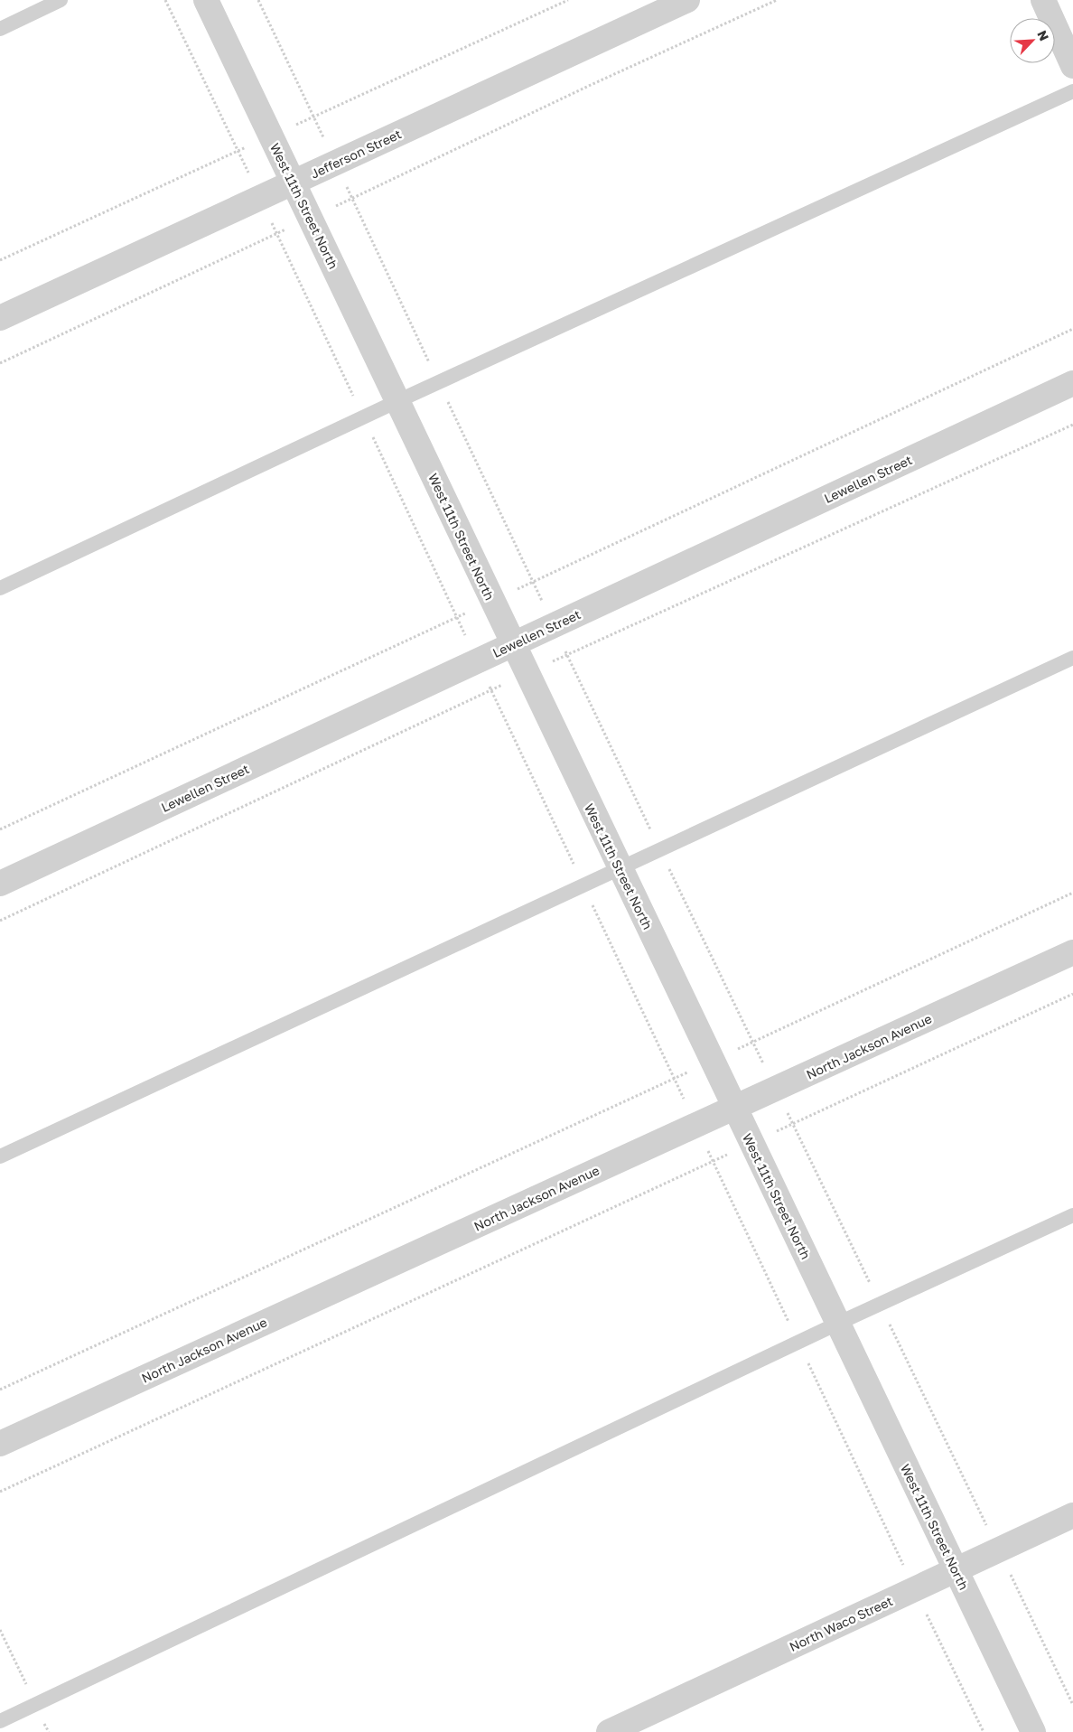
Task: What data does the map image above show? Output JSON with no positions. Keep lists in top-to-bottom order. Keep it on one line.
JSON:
{"streets":{"street":["Jefferson Street","West 11th Street North","Lewellen Street","North Jackson Avenue","North Waco Street"]},"crossings":[["Jefferson Street","West 11th Street North"],["West 11th Street North","Lewellen Street"],["West 11th Street North","North Jackson Avenue"],["West 11th Street North","North Waco Street"]],"north":"top right"}
